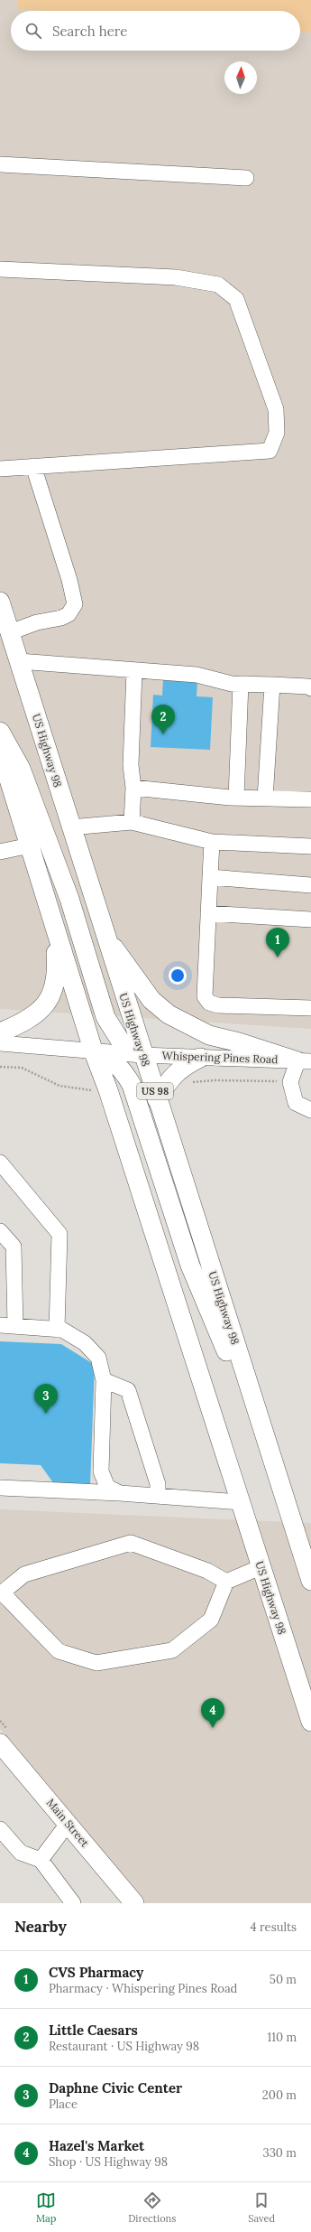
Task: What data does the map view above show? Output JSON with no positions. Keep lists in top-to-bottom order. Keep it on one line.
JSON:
{"streets":{"main road":["US Highway 98","US 98","Main Street"],"street":["Whispering Pines Road"]},"crossings":[["US Highway 98","Whispering Pines Road"]],"north":"top","page":{"search":"Search here","pins":["2","1","3","4"],"heading":["Nearby","4 results"],"list":[{"mark":"1","name":"CVS Pharmacy","note":"Pharmacy · Whispering Pines Road","value":"50 m"},{"mark":"2","name":"Little Caesars","note":"Restaurant · US Highway 98","value":"110 m"},{"mark":"3","name":"Daphne Civic Center","note":"Place","value":"200 m"},{"mark":"4","name":"Hazel's Market","note":"Shop · US Highway 98","value":"330 m"}],"nav":["Map","Directions","Saved"]}}
